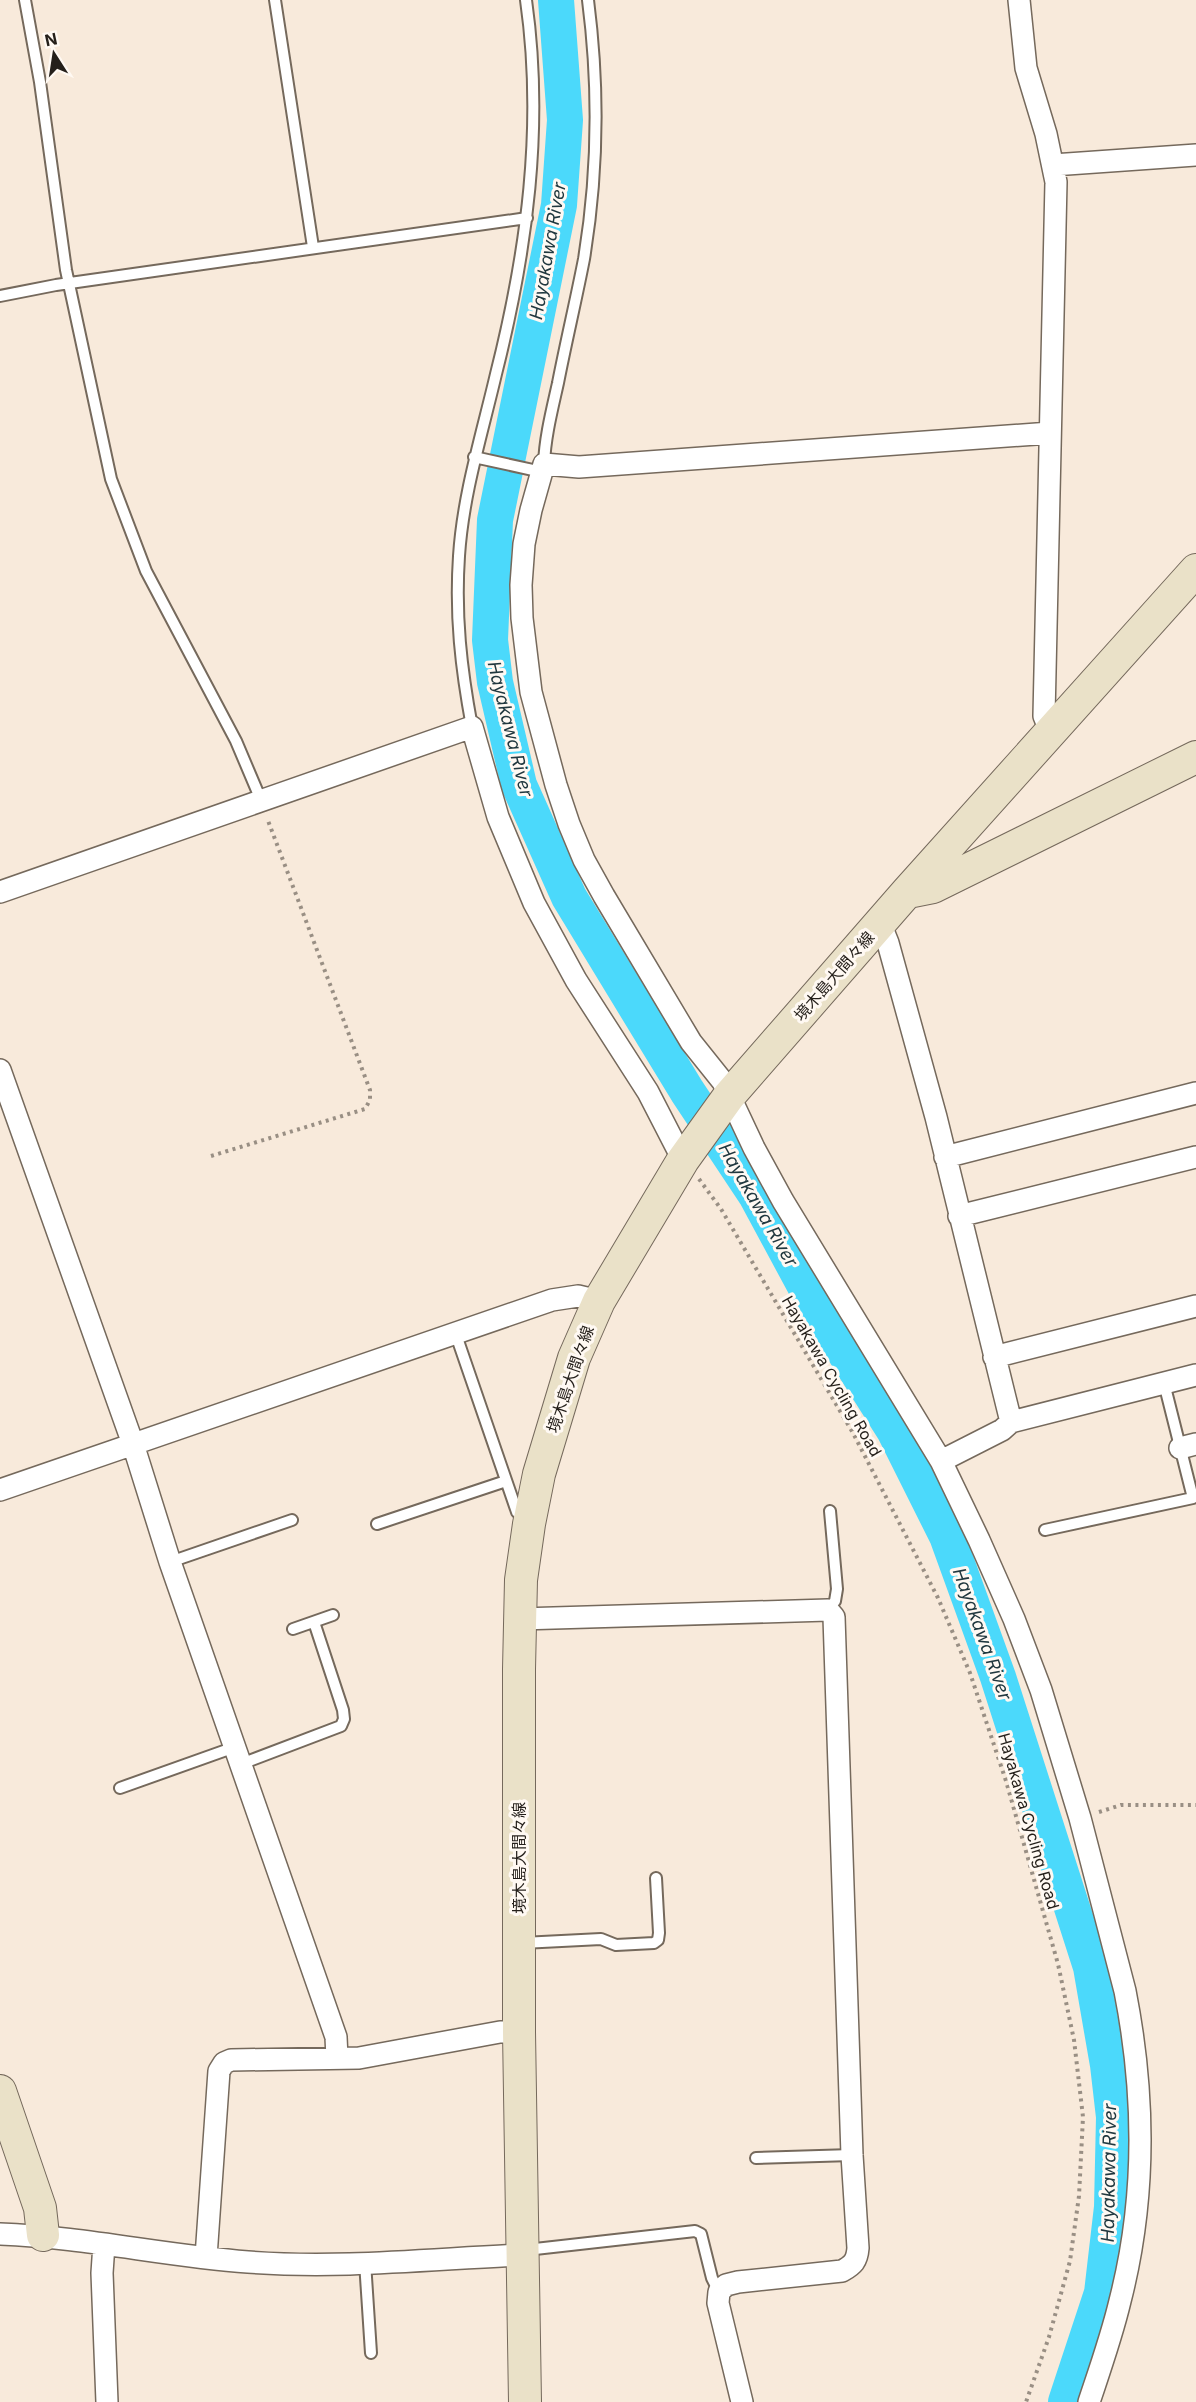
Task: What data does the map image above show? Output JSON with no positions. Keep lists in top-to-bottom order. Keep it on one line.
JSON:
{"streets":{"main road":["境木島大間々線"],"path":["Hayakawa Cycling Road"]},"crossings":[["境木島大間々線","Hayakawa Cycling Road"]],"water":["Hayakawa River"],"north":"top"}
